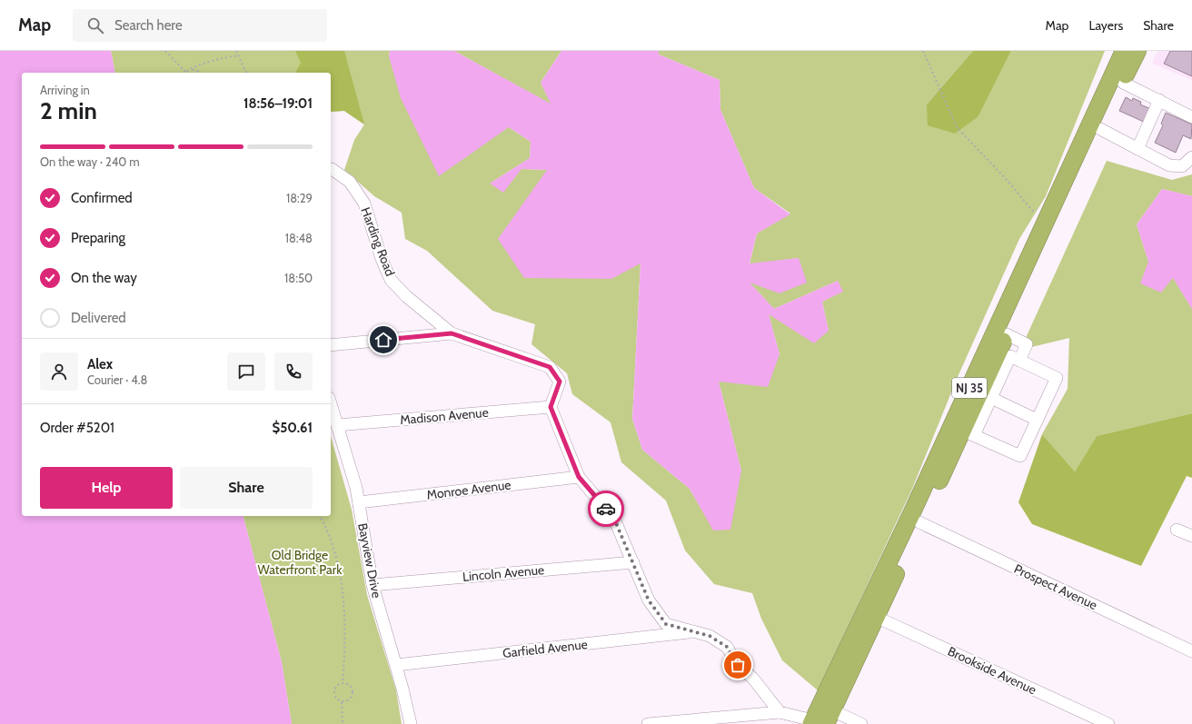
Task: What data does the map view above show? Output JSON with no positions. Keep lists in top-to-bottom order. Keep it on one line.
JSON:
{"streets":{"highway":["NJ 35"],"street":["Harding Road","Madison Avenue","Monroe Avenue","Bayview Drive","Lincoln Avenue","Prospect Avenue","Garfield Avenue","Brookside Avenue"]},"crossings":[["Harding Road","Madison Avenue"],["NJ 35","Prospect Avenue"],["NJ 35","Brookside Avenue"],["Madison Avenue","Bayview Drive"],["Monroe Avenue","Bayview Drive"],["Bayview Drive","Lincoln Avenue"],["Bayview Drive","Garfield Avenue"]],"parks":["Old Bridge Waterfront Park"],"page":{"header":"Map","search":"Search here","nav":["Map","Layers","Share"],"heading":["2 min","Arriving in","18:56–19:01"],"panel":["Alex","Courier · 4.8","Order #5201","$50.61"],"bar":"On the way · 240 m","list":[["Confirmed","18:29"],["Preparing","18:48"],["On the way","18:50"],"Delivered"],"buttons":["Help","Share"]}}
